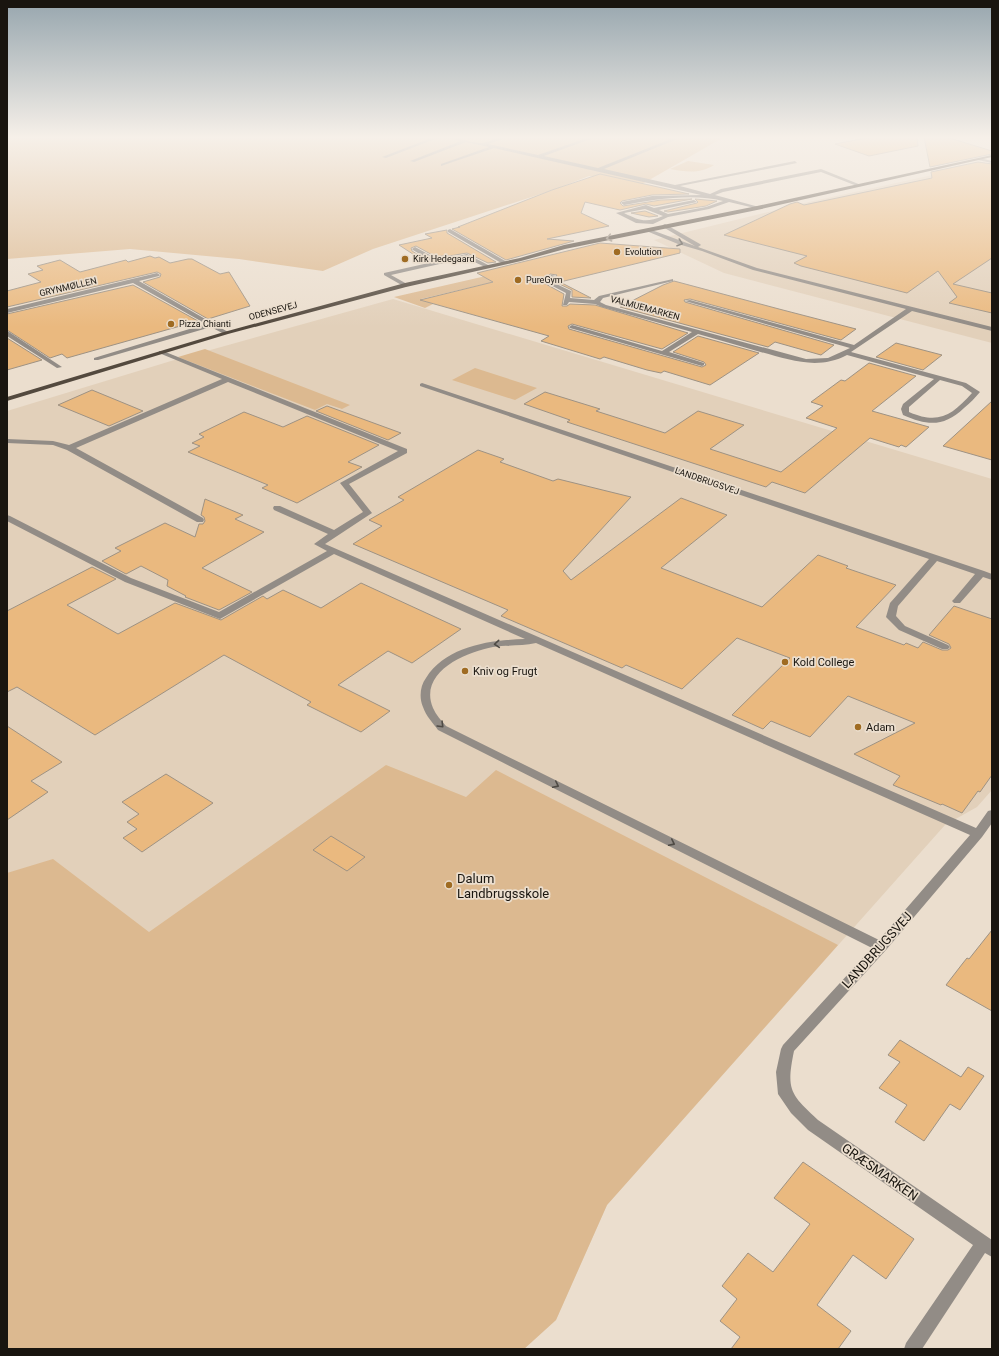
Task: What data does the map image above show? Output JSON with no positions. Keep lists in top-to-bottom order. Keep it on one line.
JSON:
{"streets":{"main road":["ODENSEVEJ"],"street":["GRYNMØLLEN","VALMUEMARKEN","LANDBRUGSVEJ","GRÆSMARKEN"]},"crossings":[["LANDBRUGSVEJ","GRÆSMARKEN"]],"places":["Evolution","Kirk Hedegaard","PureGym","Pizza Chianti","Kold College","Kniv og Frugt","Adam","Dalum Landbrugsskole"]}
